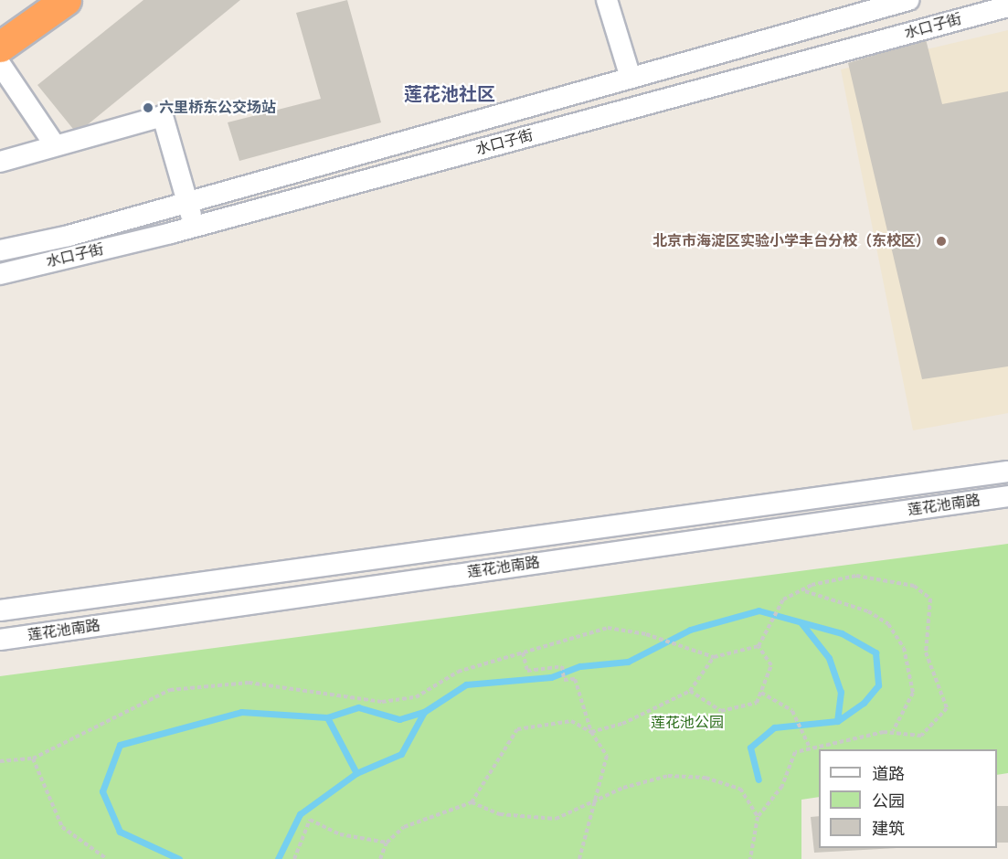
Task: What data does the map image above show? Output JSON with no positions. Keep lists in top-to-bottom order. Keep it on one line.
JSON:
{"streets":{"street":["水口子街","莲花池南路"]},"districts":["莲花池社区"],"parks":["莲花池公园"],"places":["六里桥东公交场站","北京市海淀区实验小学丰台分校（东校区）"],"legend":["道路","公园","建筑"]}
